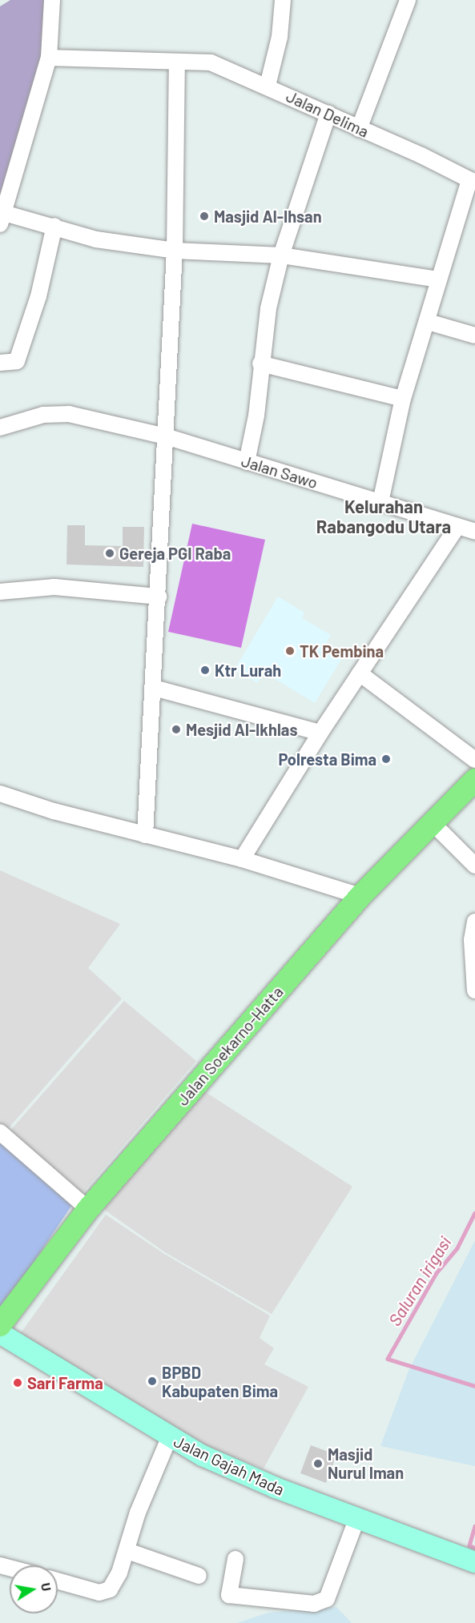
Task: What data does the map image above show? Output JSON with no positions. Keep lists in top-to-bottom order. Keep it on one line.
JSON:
{"streets":{"highway":["Jalan Soekarno-Hatta"],"main road":["Jalan Gajah Mada"],"street":["Jalan Delima","Jalan Sawo"]},"districts":["Kelurahan Rabangodu Utara"],"water":["Saluran irigasi"],"places":["Masjid Al-Ihsan","Gereja PGI Raba","TK Pembina","Ktr Lurah","Mesjid Al-Ikhlas","Polresta Bima","BPBD Kabupaten Bima","Sari Farma","Masjid Nurul Iman"],"north":"right"}
